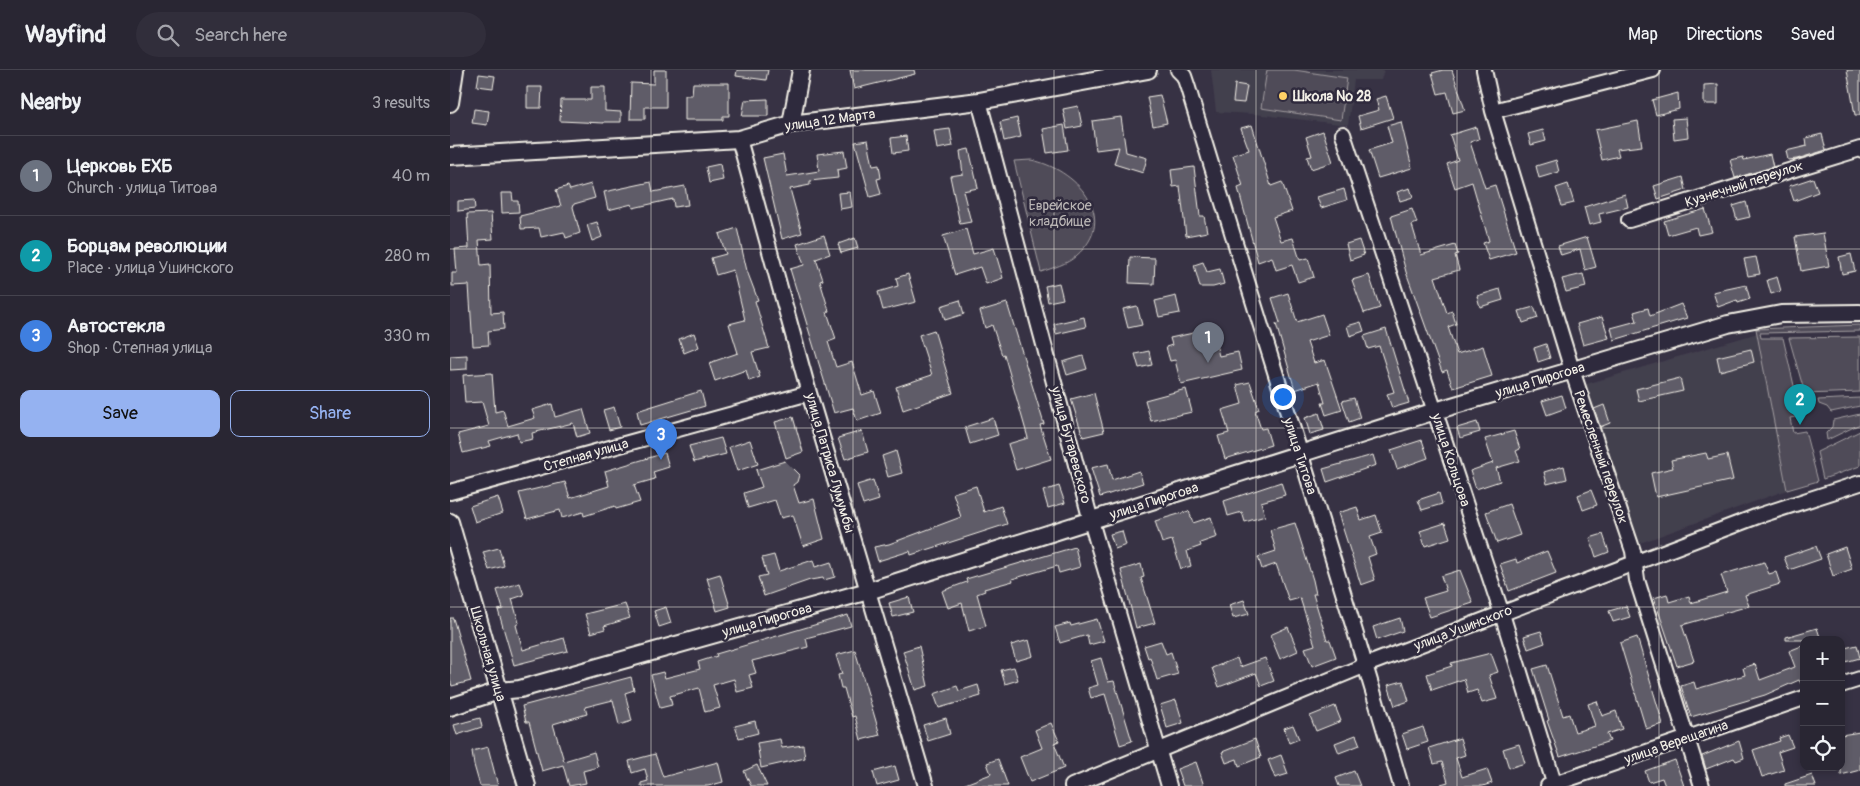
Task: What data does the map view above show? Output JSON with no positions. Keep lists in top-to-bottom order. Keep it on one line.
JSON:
{"streets":{"street":["улица 12 Марта","Кузнечный переулок","улица Пирогова","улица Бутаревского","Степная улица","улица Титова","Ремесленный переулок","улица Кольцова","улица Патриса Лумумбы","улица Ушинского","Школьная улица","улица Верещагина"]},"crossings":[["улица 12 Марта","улица Бутаревского"],["улица 12 Марта","улица Патриса Лумумбы"],["улица Пирогова","улица Бутаревского"],["улица Пирогова","улица Титова"],["улица Пирогова","Ремесленный переулок"],["улица Пирогова","улица Кольцова"],["улица Пирогова","улица Патриса Лумумбы"],["улица Пирогова","Школьная улица"],["улица Бутаревского","улица Ушинского"],["Степная улица","улица Патриса Лумумбы"],["улица Титова","улица Ушинского"],["Ремесленный переулок","улица Ушинского"],["Ремесленный переулок","улица Верещагина"],["улица Кольцова","улица Ушинского"],["улица Кольцова","улица Верещагина"]],"parks":["Еврейское кладбище"],"places":["Школа № 28"],"page":{"header":"Wayfind","search":"Search here","nav":["Map","Directions","Saved"],"heading":["Nearby","3 results"],"list":[{"mark":"1","name":"Церковь ЕХБ","note":"Church · улица Титова","value":"40 m"},{"mark":"2","name":"Борцам революции","note":"Place · улица Ушинского","value":"280 m"},{"mark":"3","name":"Автостекла","note":"Shop · Степная улица","value":"330 m"}],"pins":["1","2","3"],"buttons":["Save","Share"],"map_buttons":["+","−"]}}
